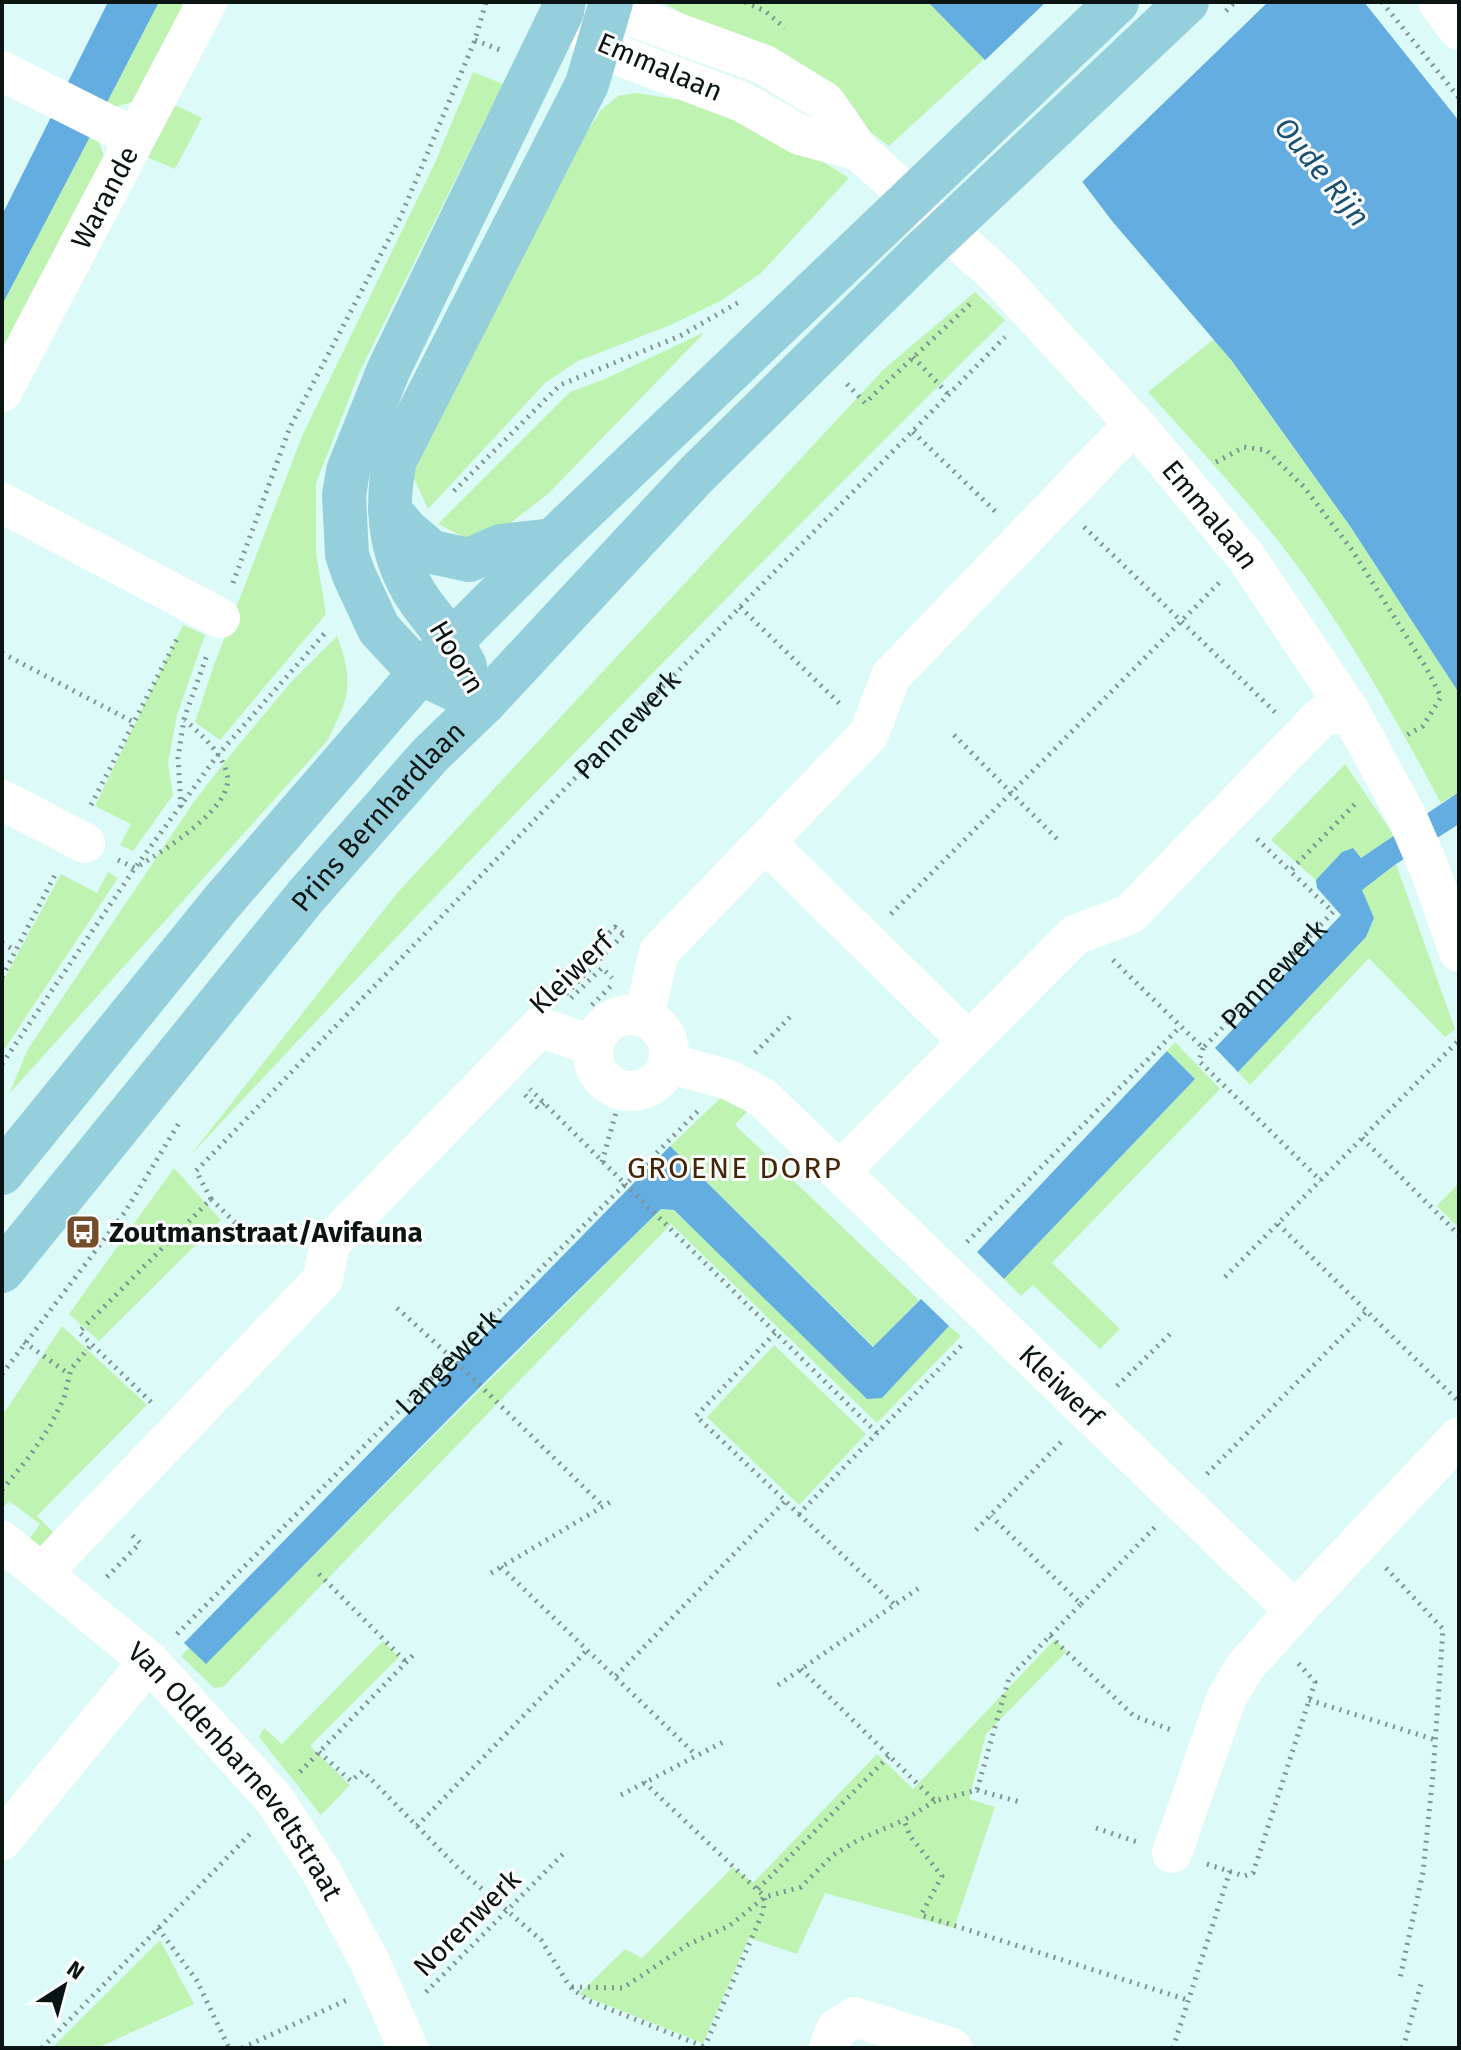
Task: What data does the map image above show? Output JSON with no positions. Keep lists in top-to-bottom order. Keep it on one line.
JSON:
{"streets":{"main road":["Hoorn","Prins Bernhardlaan"],"street":["Emmalaan","Warande","Kleiwerf","Van Oldenbarneveltstraat"],"path":["Pannewerk","Langewerk","Norenwerk"]},"crossings":[["Emmalaan","Hoorn"],["Emmalaan","Pannewerk"],["Hoorn","Prins Bernhardlaan"],["Pannewerk","Kleiwerf"],["Langewerk","Van Oldenbarneveltstraat"],["Van Oldenbarneveltstraat","Norenwerk"]],"districts":["GROENE DORP"],"water":["Oude Rijn"],"places":{"bus stop":["Zoutmanstraat/Avifauna"]},"north":"top right"}
